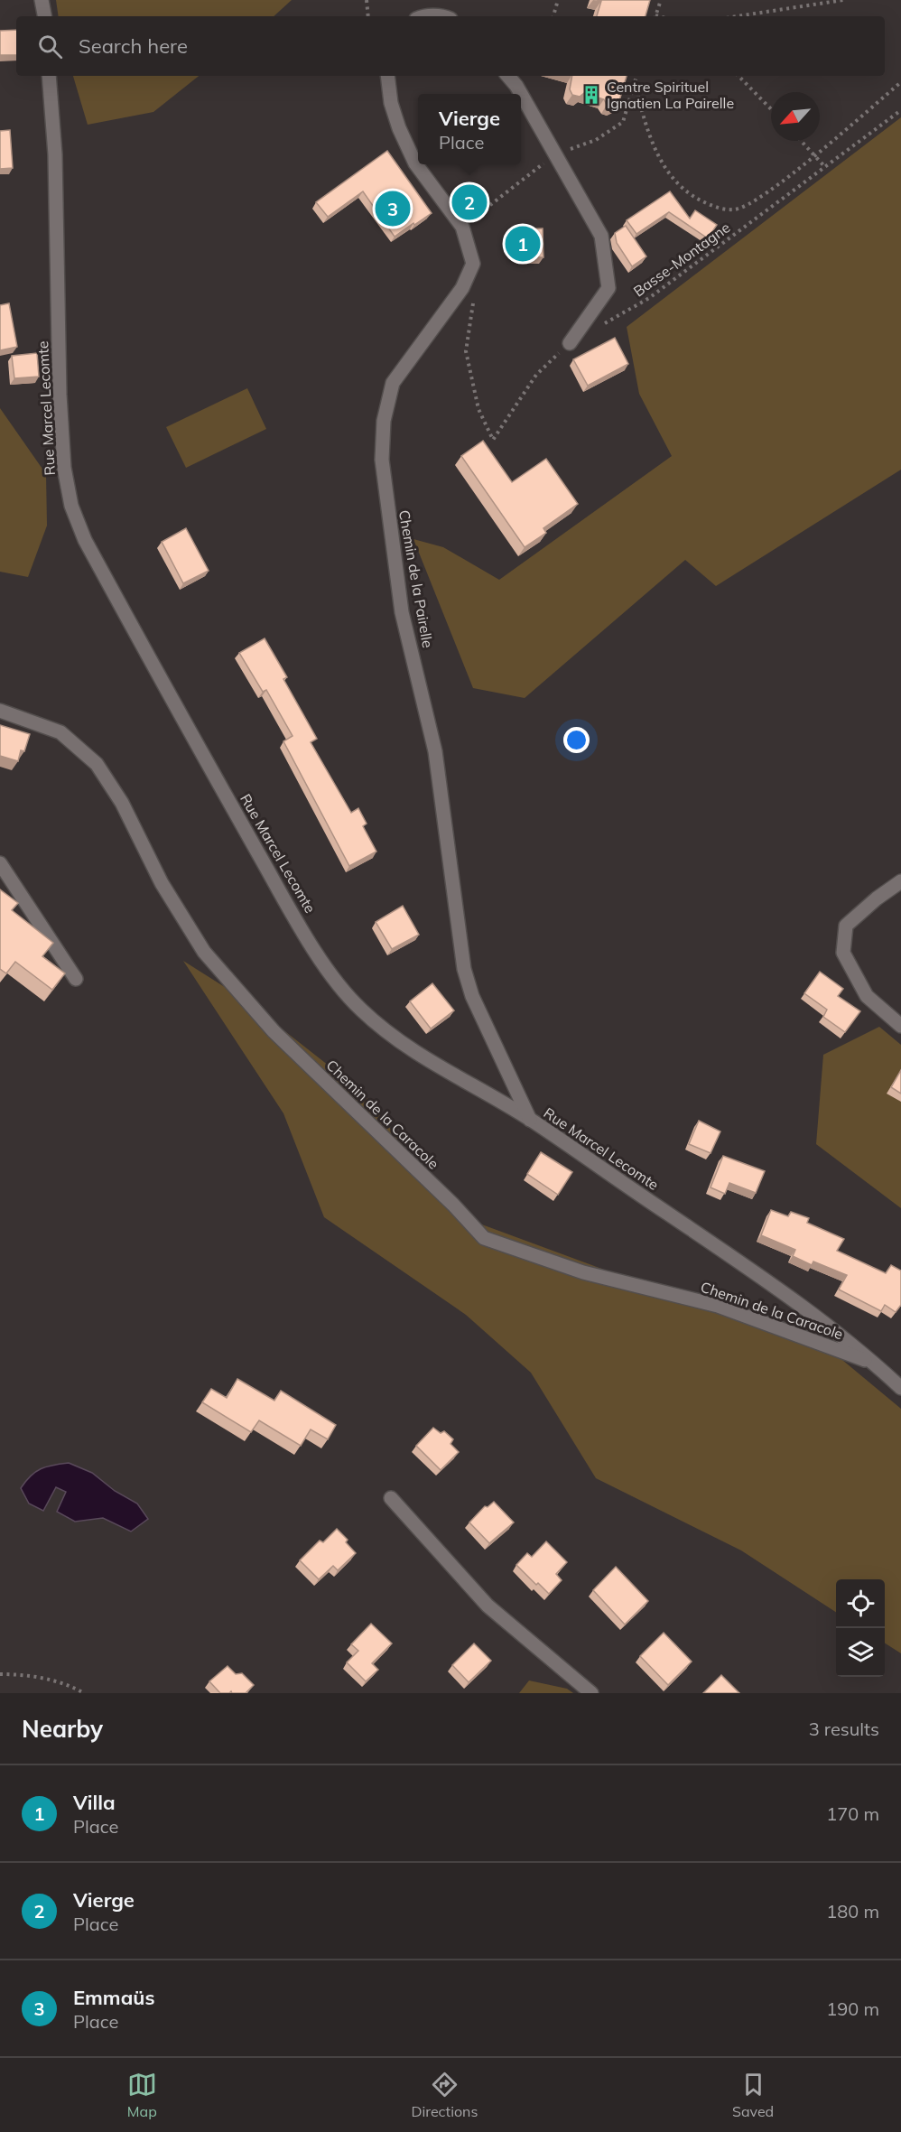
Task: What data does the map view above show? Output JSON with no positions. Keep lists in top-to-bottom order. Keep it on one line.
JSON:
{"streets":{"street":["Rue Marcel Lecomte","Chemin de la Pairelle","Chemin de la Caracole"],"path":["Basse-Montagne"]},"crossings":[["Rue Marcel Lecomte","Chemin de la Pairelle"],["Rue Marcel Lecomte","Chemin de la Caracole"]],"places":{"building":["Centre Spirituel Ignatien La Pairelle"]},"north":"bottom left","page":{"search":"Search here","popup":["Vierge","Place"],"pins":["2","3","1"],"heading":["Nearby","3 results"],"list":[{"mark":"1","name":"Villa","note":"Place","value":"170 m"},{"mark":"2","name":"Vierge","note":"Place","value":"180 m"},{"mark":"3","name":"Emmaüs","note":"Place","value":"190 m"}],"nav":["Map","Directions","Saved"]}}
